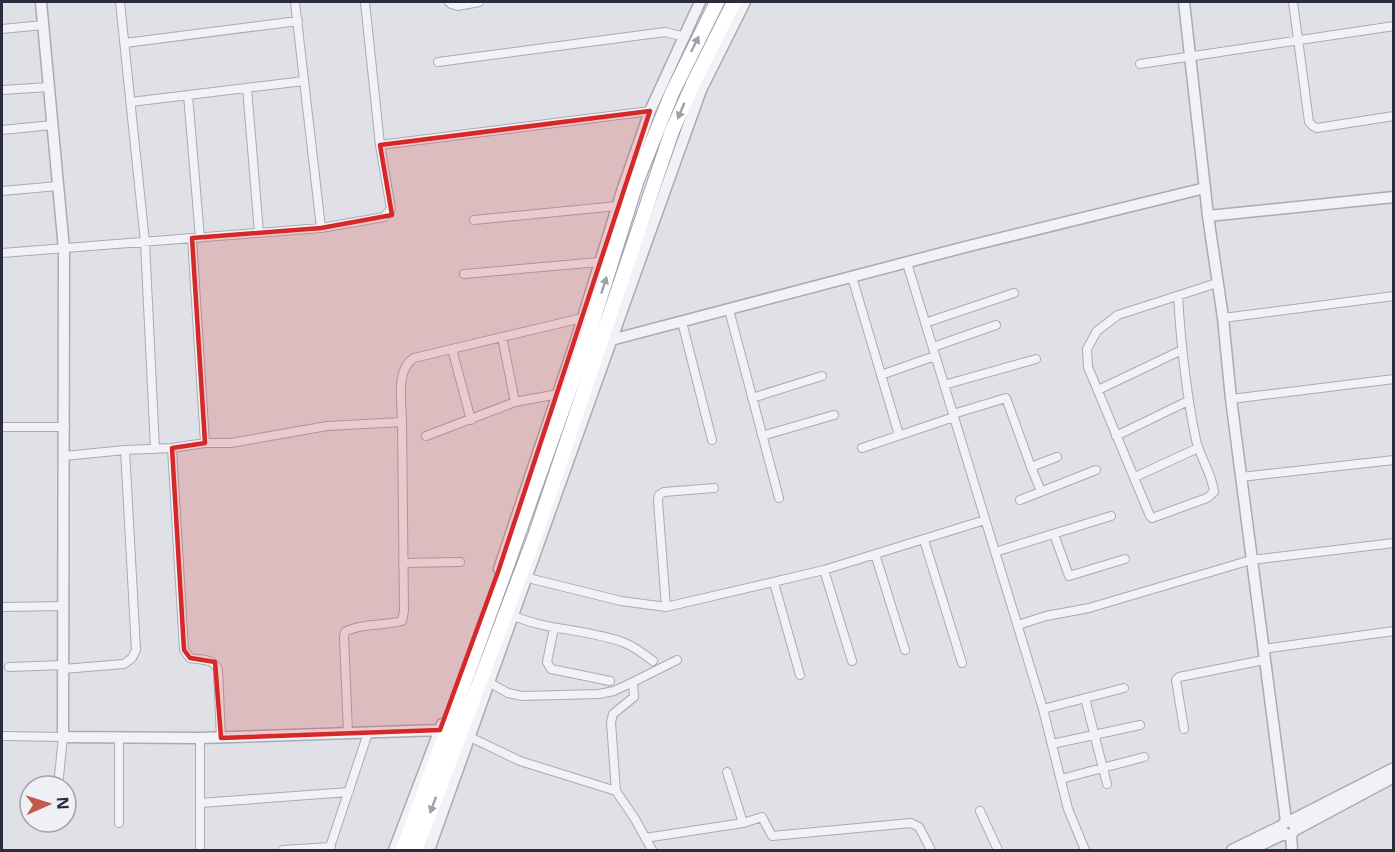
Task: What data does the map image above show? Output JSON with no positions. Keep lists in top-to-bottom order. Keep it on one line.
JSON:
{"north":"right"}
